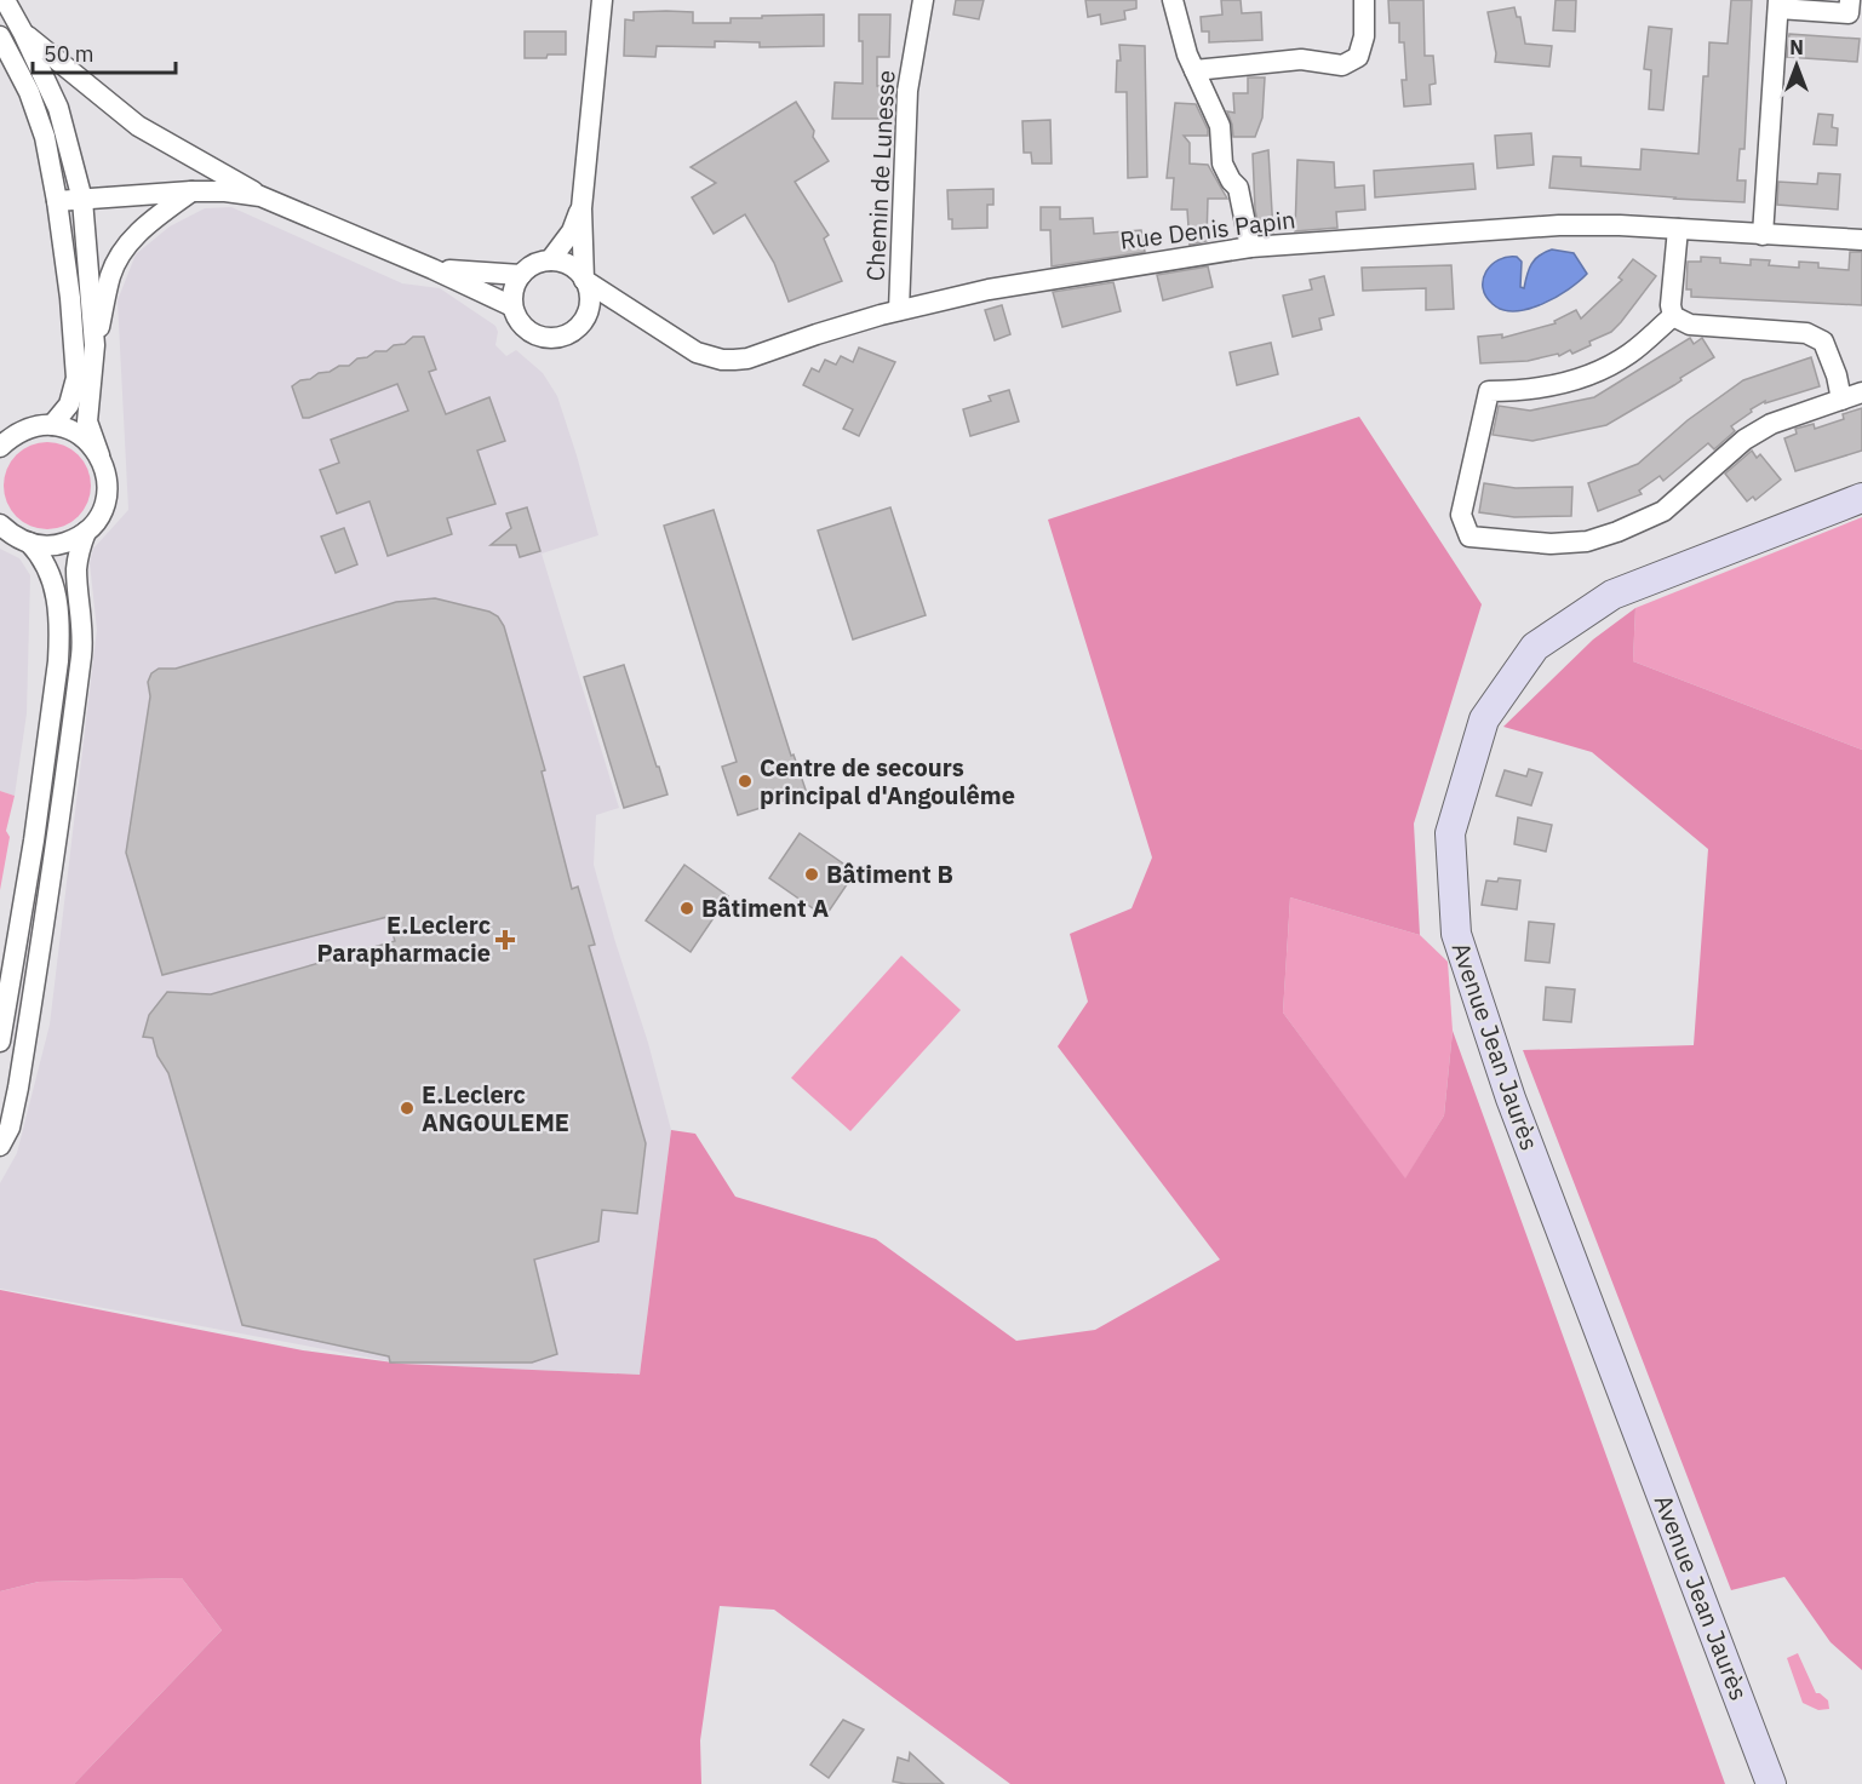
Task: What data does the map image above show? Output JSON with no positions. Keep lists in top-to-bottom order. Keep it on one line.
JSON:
{"streets":{"main road":["Avenue Jean Jaurès"],"street":["Chemin de Lunesse","Rue Denis Papin"]},"crossings":[["Chemin de Lunesse","Rue Denis Papin"]],"places":{"other":["Centre de secours principal d'Angoulême","Bâtiment B","Bâtiment A","E.Leclerc ANGOULEME"],"health":["E.Leclerc Parapharmacie"]},"scale_bar":"50 m","north":"top"}
